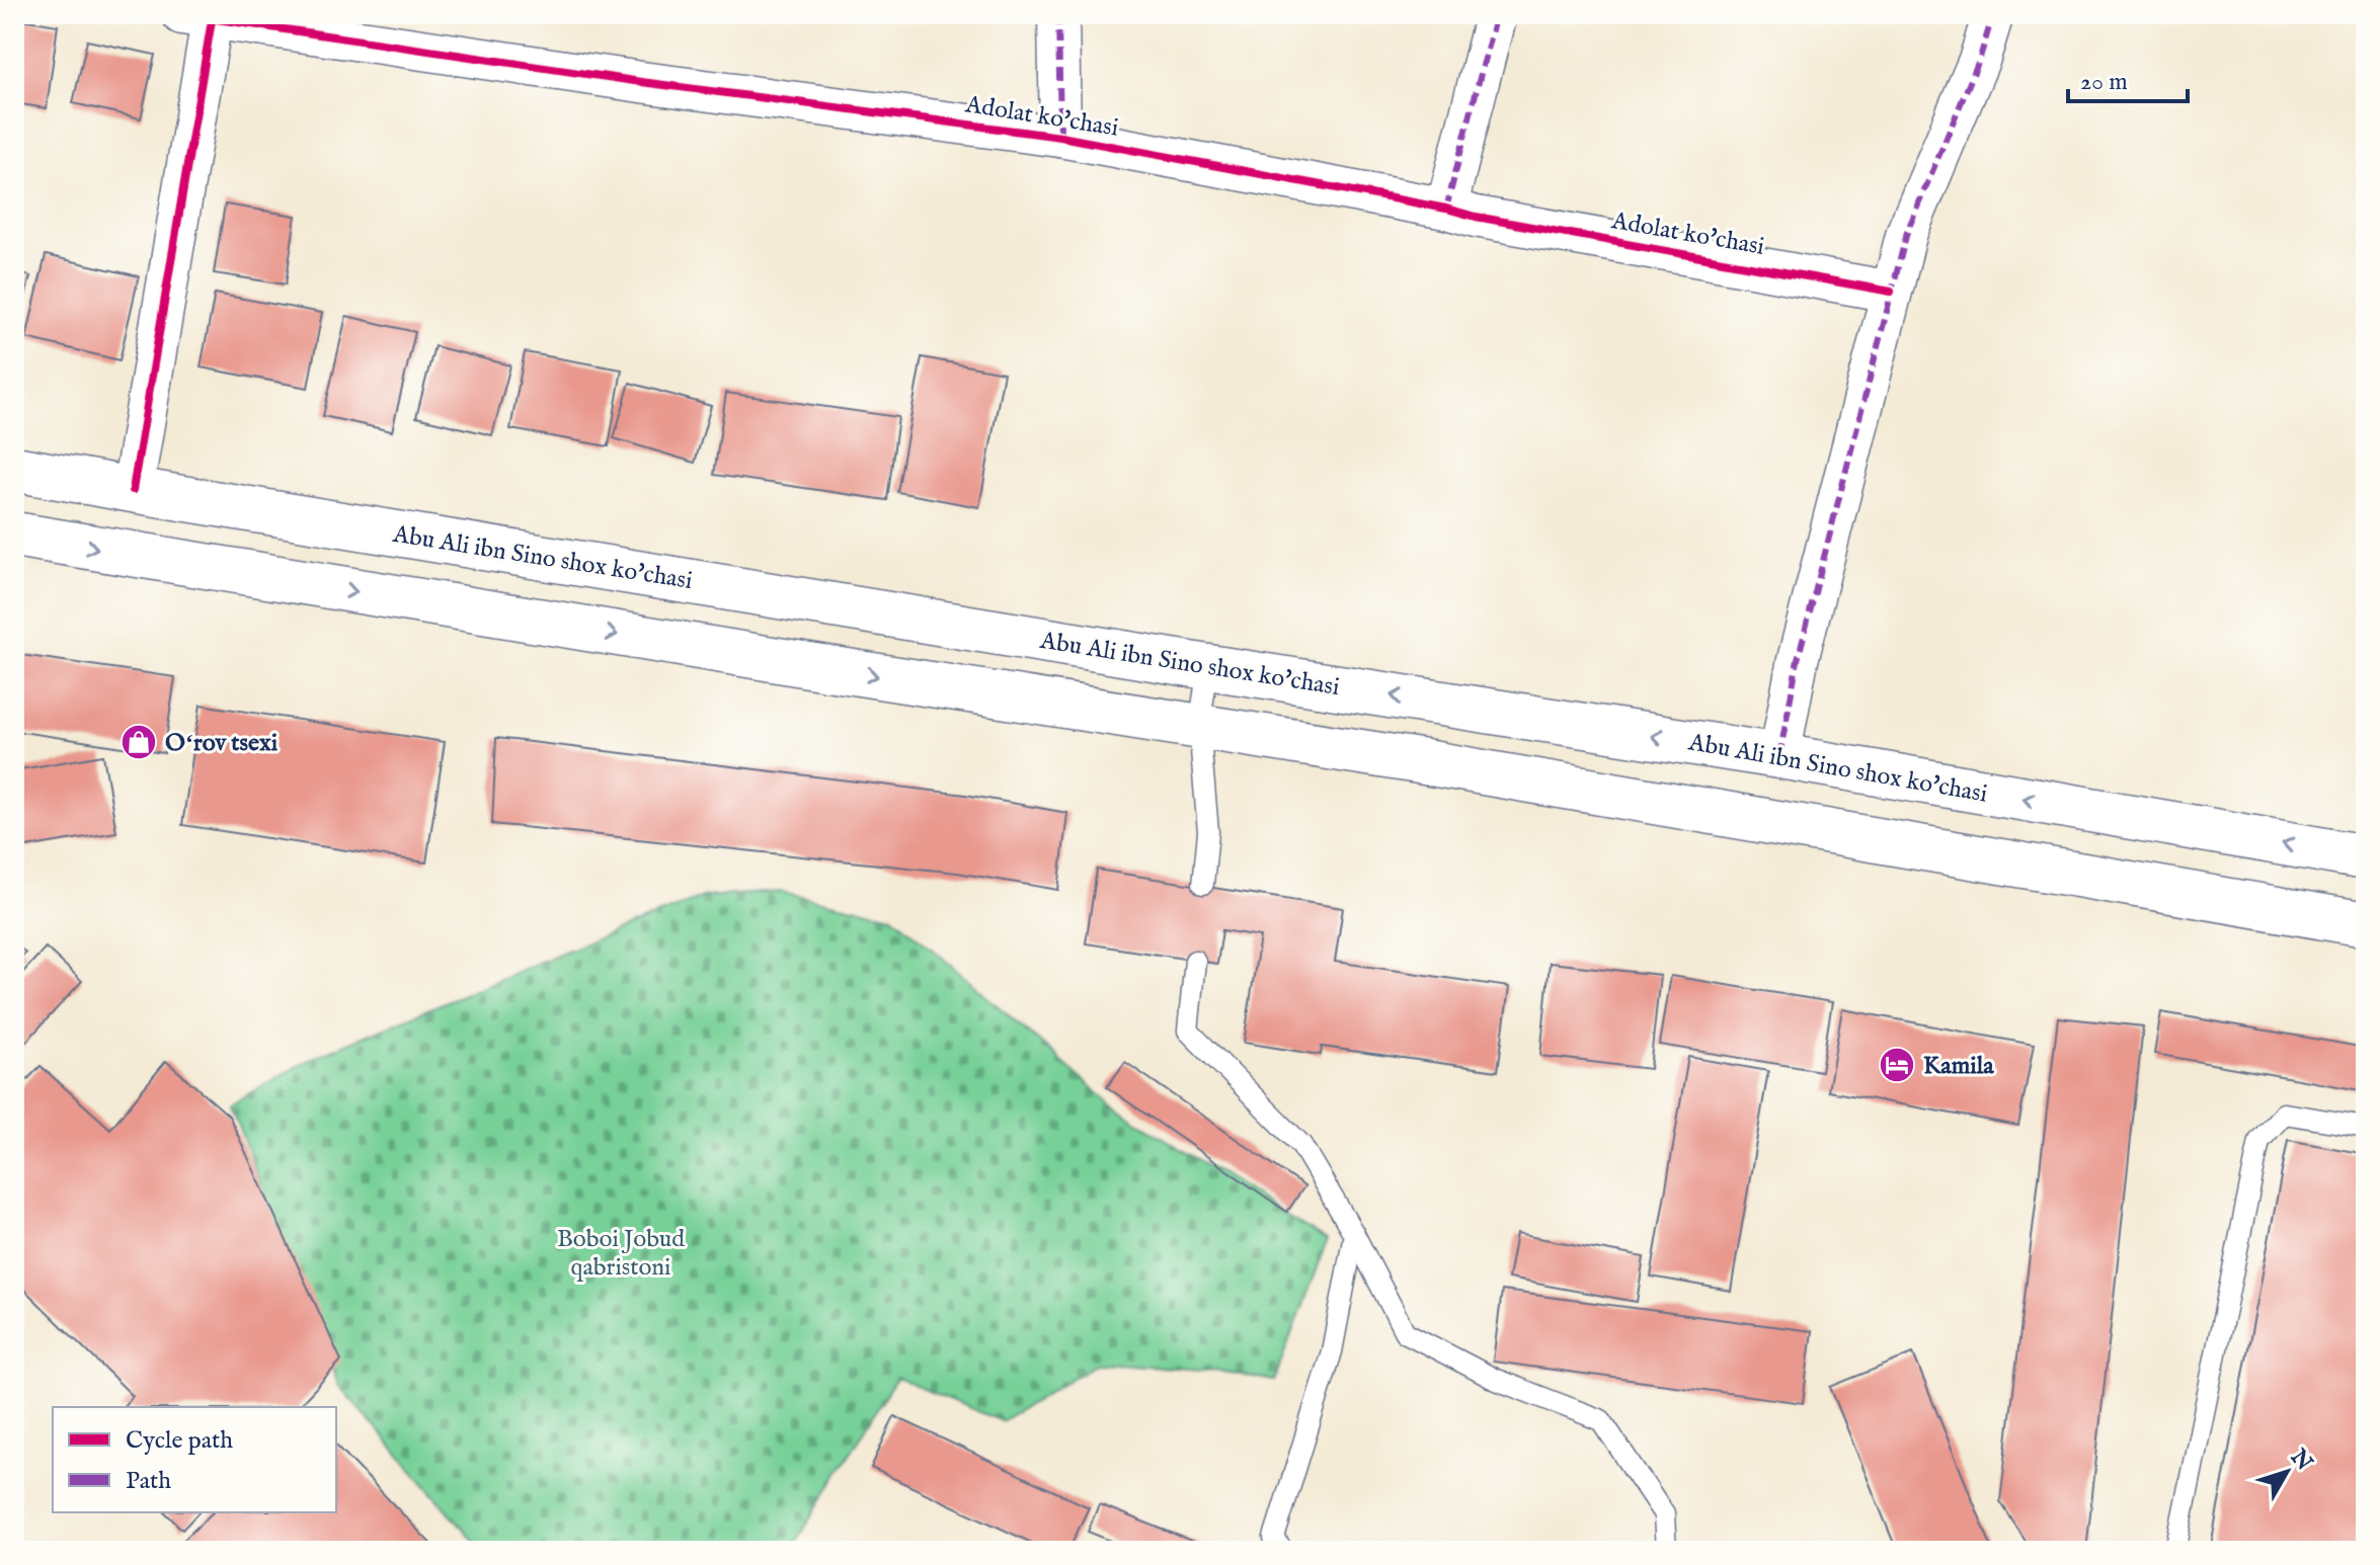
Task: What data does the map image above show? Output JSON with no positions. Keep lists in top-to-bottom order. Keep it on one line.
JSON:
{"streets":{"main road":["Abu Ali ibn Sino shox ko'chasi"],"street":["Adolat ko'chasi"]},"parks":["Boboi Jobud qabristoni"],"places":{"shop":["Oʻrov tsexi"],"hotel":["Kamila"]},"legend":["Cycle path","Path"],"scale_bar":"20 m","north":"top right"}
